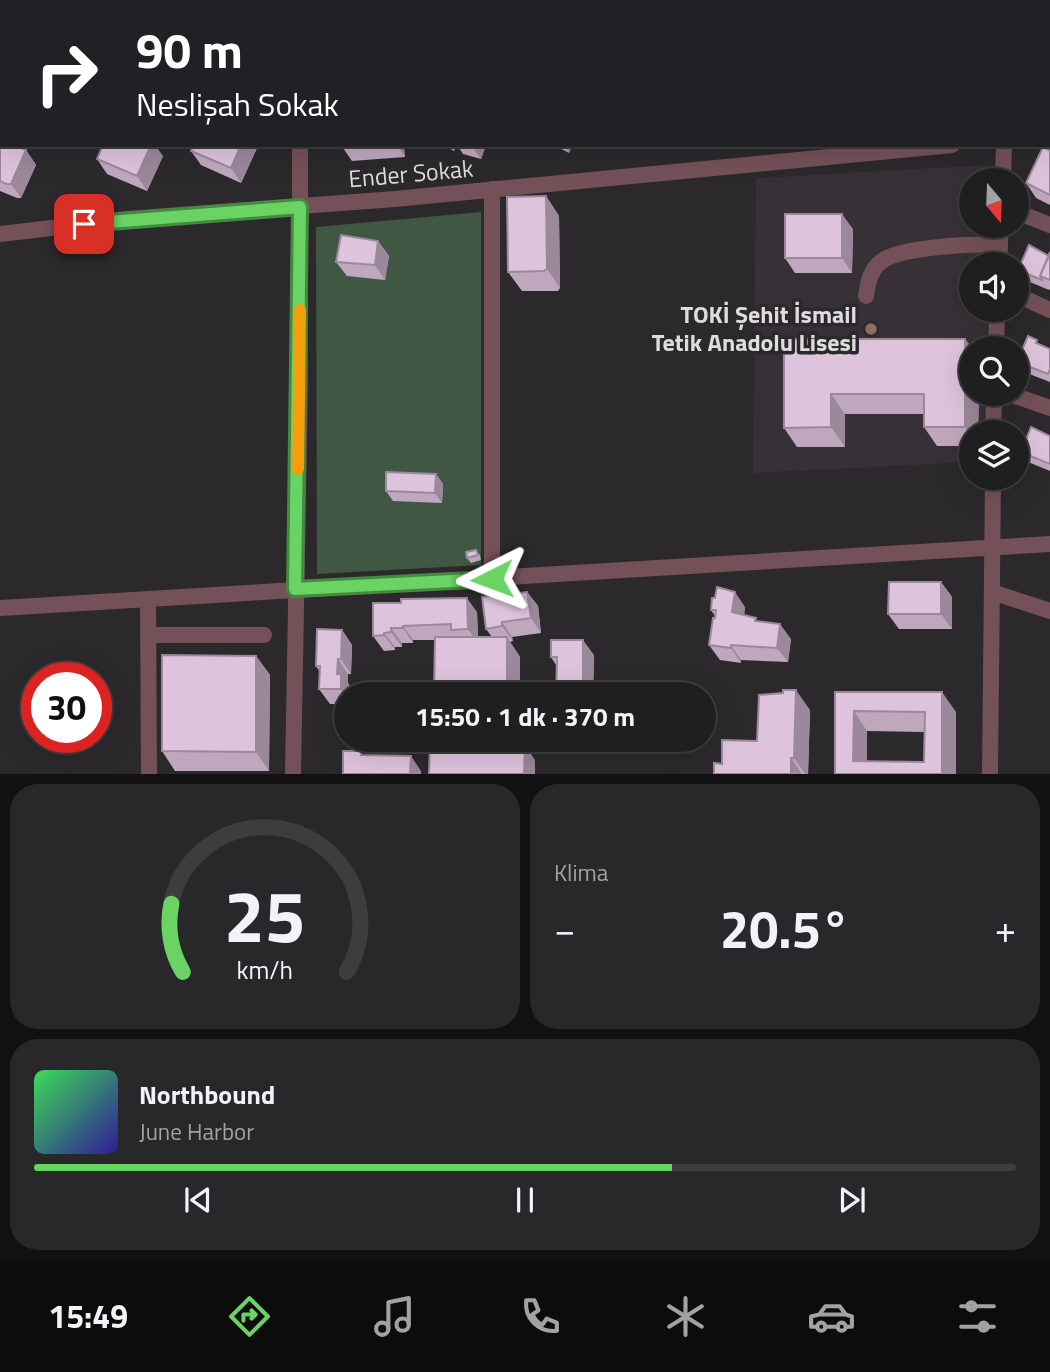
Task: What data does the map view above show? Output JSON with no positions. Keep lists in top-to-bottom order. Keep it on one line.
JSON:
{"streets":{"street":["Ender Sokak"]},"places":["TOKİ Şehit İsmail Tetik Anadolu Lisesi"],"north":"bottom","page":{"turn":["90 m","Neslişah Sokak"],"limit":"30","trip":"15:50 · 1 dk · 370 m","tile":"Klima","heat":["−","20.5°","+"],"song":["Northbound","June Harbor"],"tabs":"15:49","gauge":["25","km/h"]}}
